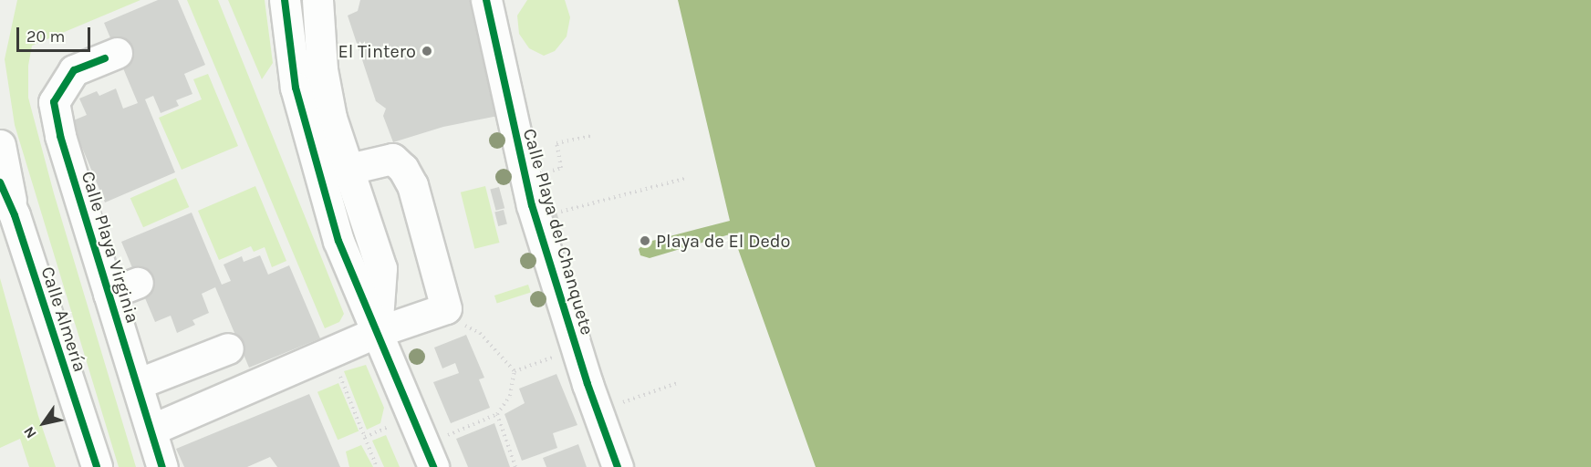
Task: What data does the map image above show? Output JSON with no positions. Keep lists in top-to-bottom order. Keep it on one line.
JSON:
{"streets":{"street":["Calle Playa del Chanquete","Calle Playa Virginia","Calle Almería"]},"places":["El Tintero","Playa de El Dedo"],"scale_bar":"20 m","north":"bottom left"}
